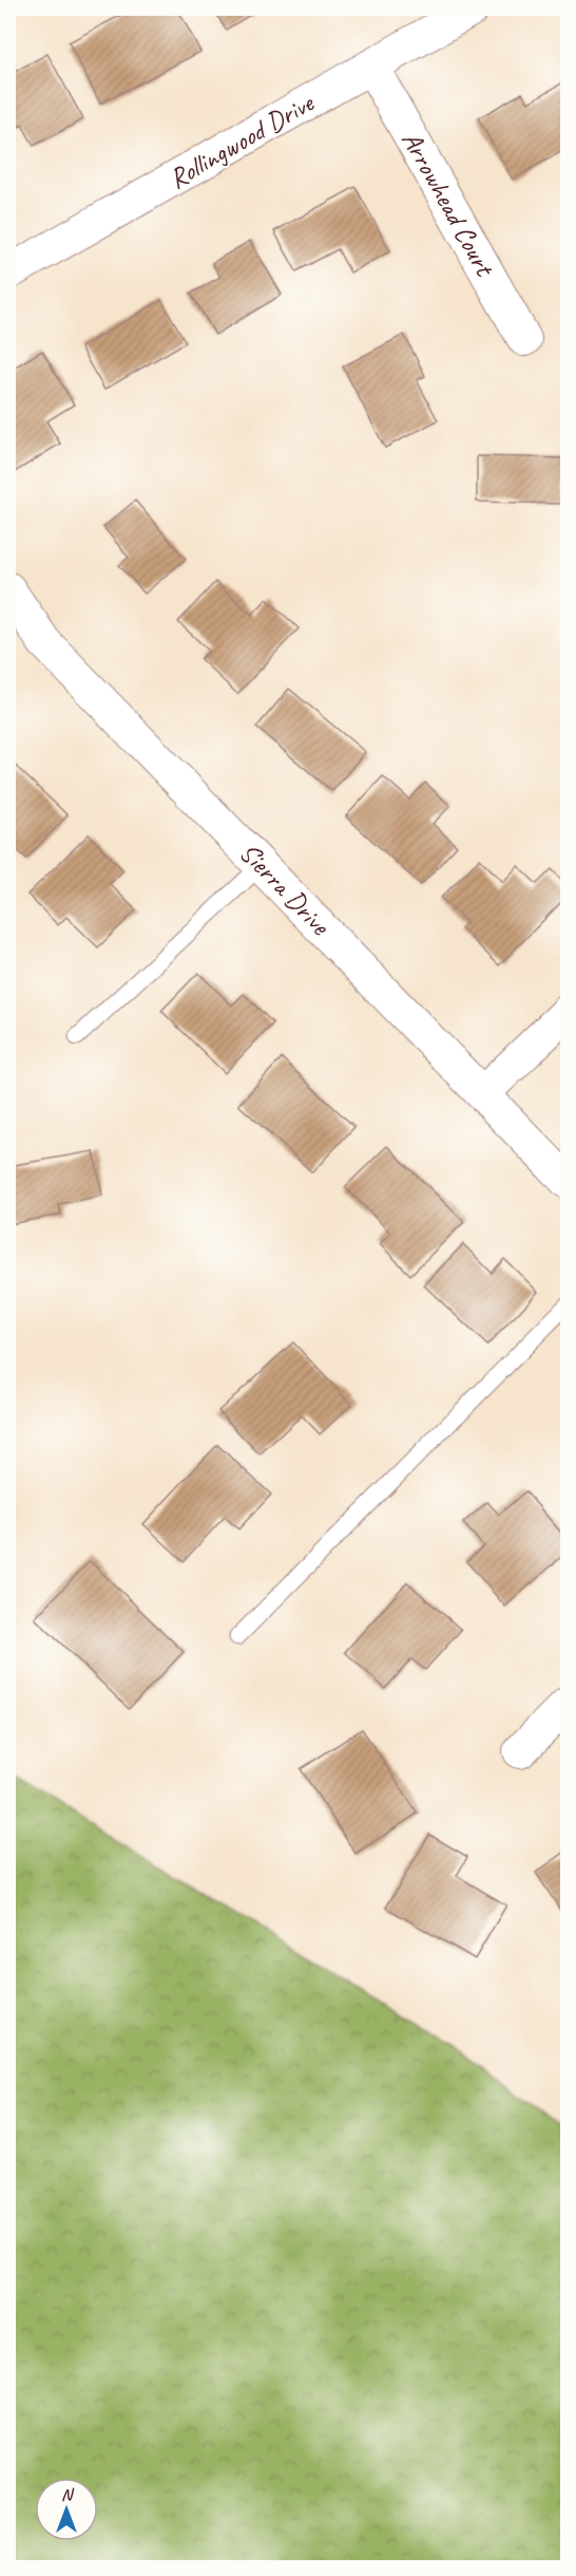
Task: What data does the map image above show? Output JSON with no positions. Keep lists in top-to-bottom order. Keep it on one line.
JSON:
{"streets":{"street":["Rollingwood Drive","Arrowhead Court","Sierra Drive"]},"crossings":[["Rollingwood Drive","Arrowhead Court"]],"north":"top"}
